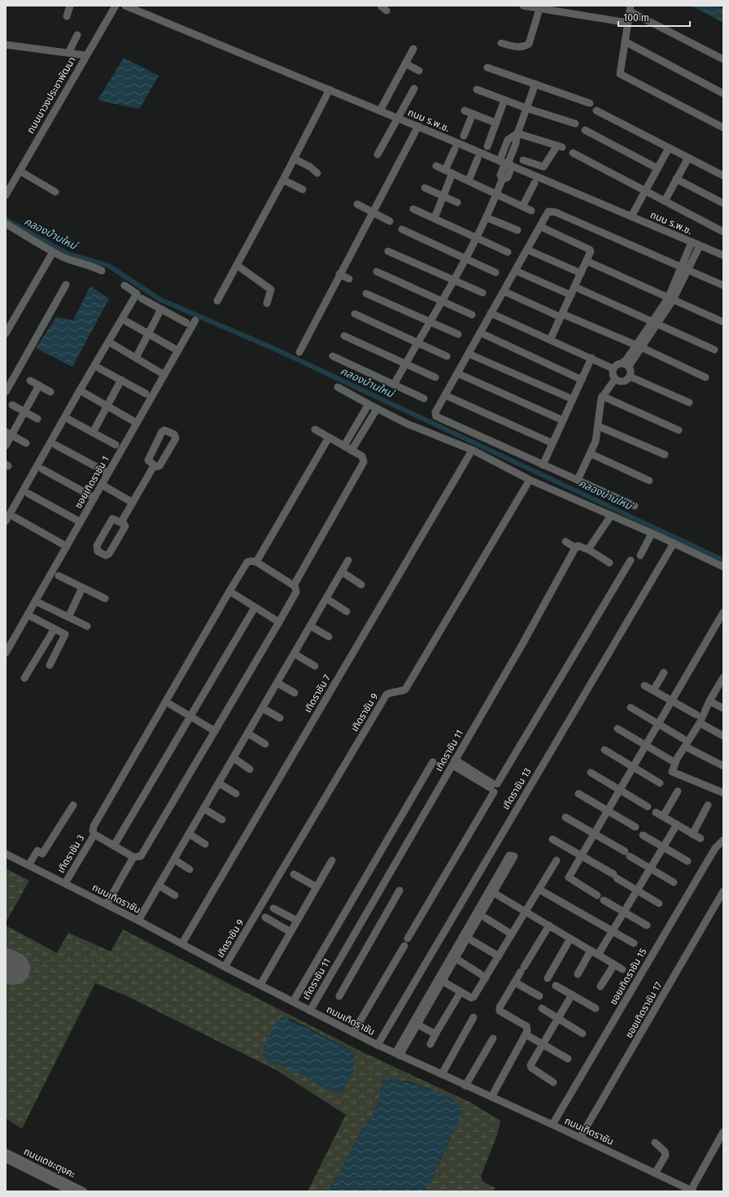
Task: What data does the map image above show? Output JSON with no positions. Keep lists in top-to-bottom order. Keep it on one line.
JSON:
{"streets":{"street":["ถนนนาวงประชาพัฒนา","ถนน ร.พ.ช.","ซอยเทิดราชัน 1","เทิดราชัน 7","เทิดราชัน 9","เทิดราชัน 11","เทิดราชัน 13","เทิดราชัน 3","ถนนเทิดราชัน","ซอยเทิดราชัน 15","ซอยเทิดราชัน 17","ถนนเดชะตุงคะ"]},"crossings":[["เทิดราชัน 7","ถนนเทิดราชัน"],["เทิดราชัน 9","ถนนเทิดราชัน"],["เทิดราชัน 11","ถนนเทิดราชัน"],["เทิดราชัน 13","ถนนเทิดราชัน"],["เทิดราชัน 3","ถนนเทิดราชัน"],["ถนนเทิดราชัน","ซอยเทิดราชัน 15"],["ถนนเทิดราชัน","ซอยเทิดราชัน 17"]],"water":["คลองบ้านใหม่"],"scale_bar":"100 m"}
